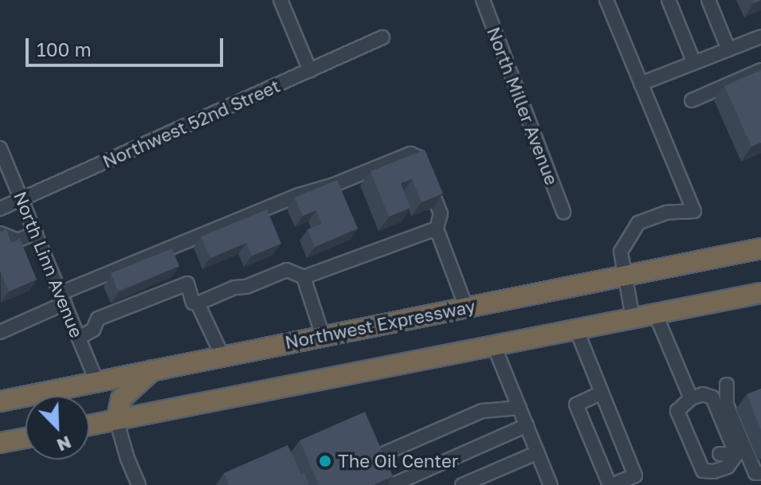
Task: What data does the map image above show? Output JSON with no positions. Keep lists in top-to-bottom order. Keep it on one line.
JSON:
{"streets":{"highway":["Northwest Expressway"],"street":["North Miller Avenue","Northwest 52nd Street","North Linn Avenue"]},"crossings":[["Northwest 52nd Street","North Linn Avenue"],["North Linn Avenue","Northwest Expressway"]],"places":["The Oil Center"],"scale_bar":"100 m","north":"bottom right"}
